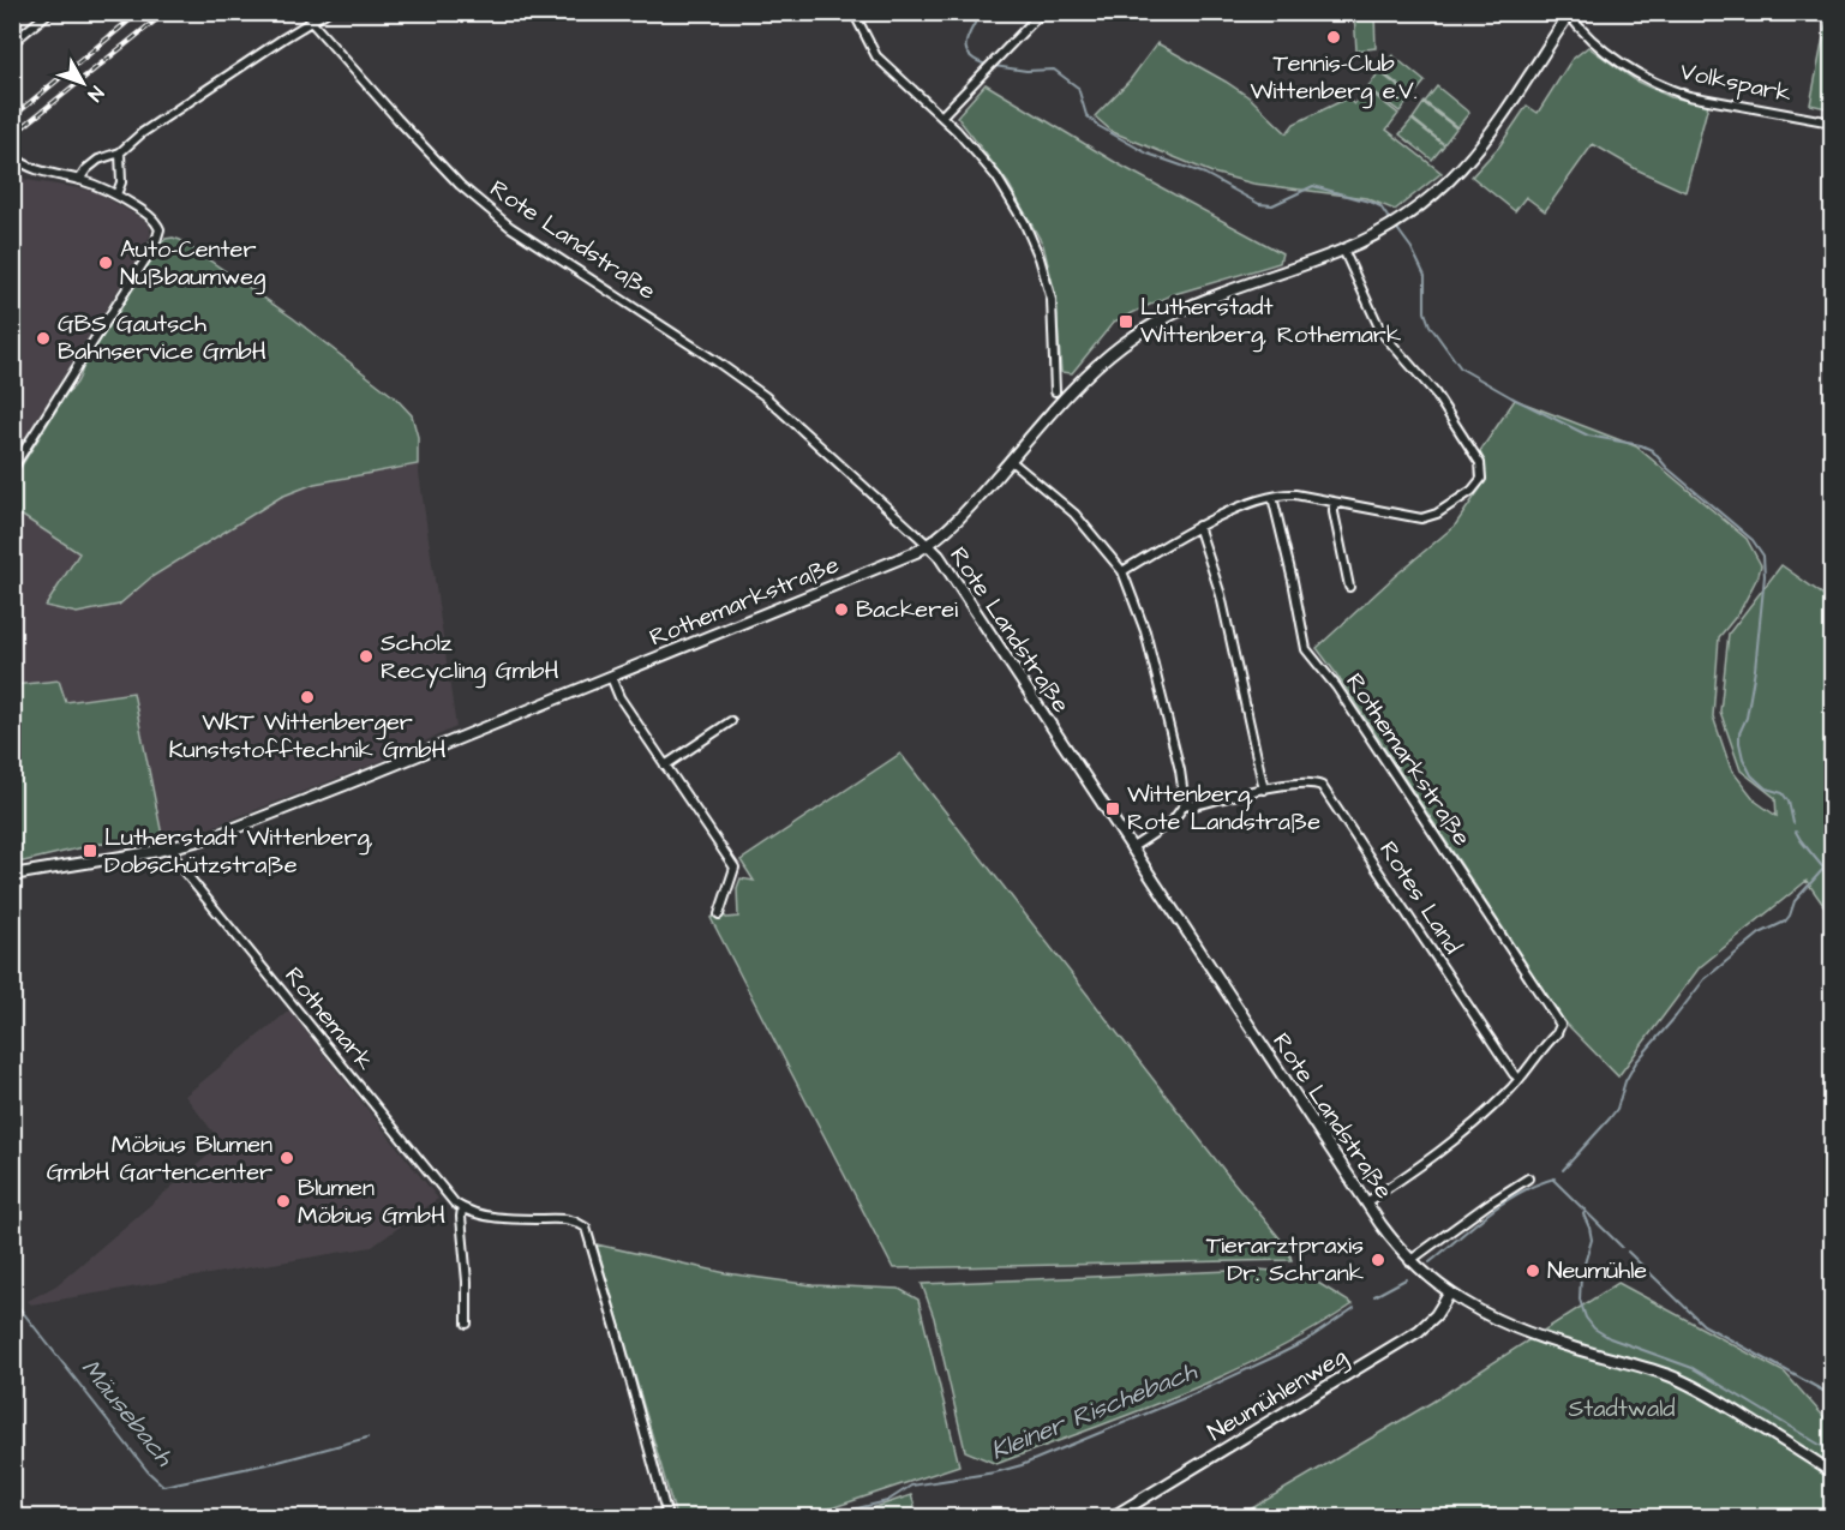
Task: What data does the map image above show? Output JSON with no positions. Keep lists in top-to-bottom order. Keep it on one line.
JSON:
{"streets":{"street":["Volkspark","Rote Landstraße","Rothemarkstraße","Rotes Land","Rothemark","Neumühlenweg"]},"crossings":[["Volkspark","Rothemarkstraße"],["Rote Landstraße","Rothemarkstraße"],["Rote Landstraße","Neumühlenweg"],["Rothemarkstraße","Rotes Land"],["Rothemarkstraße","Rothemark"]],"water":["Kleiner Rischebach","Mäusebach"],"parks":["Stadtwald"],"places":{"other":["Tennis-Club Wittenberg e.V.","Auto-Center Nußbaumweg","GBS Gautsch Bahnservice GmbH","Backerei","Scholz Recycling GmbH","WKT Wittenberger Kunststofftechnik GmbH","Möbius Blumen GmbH Gartencenter","Blumen Möbius GmbH","Tierarztpraxis Dr. Schrank","Neumühle"],"transit":["Lutherstadt Wittenberg, Rothemark","Wittenberg, Rote Landstraße","Lutherstadt Wittenberg, Dobschützstraße"]},"north":"bottom right"}
